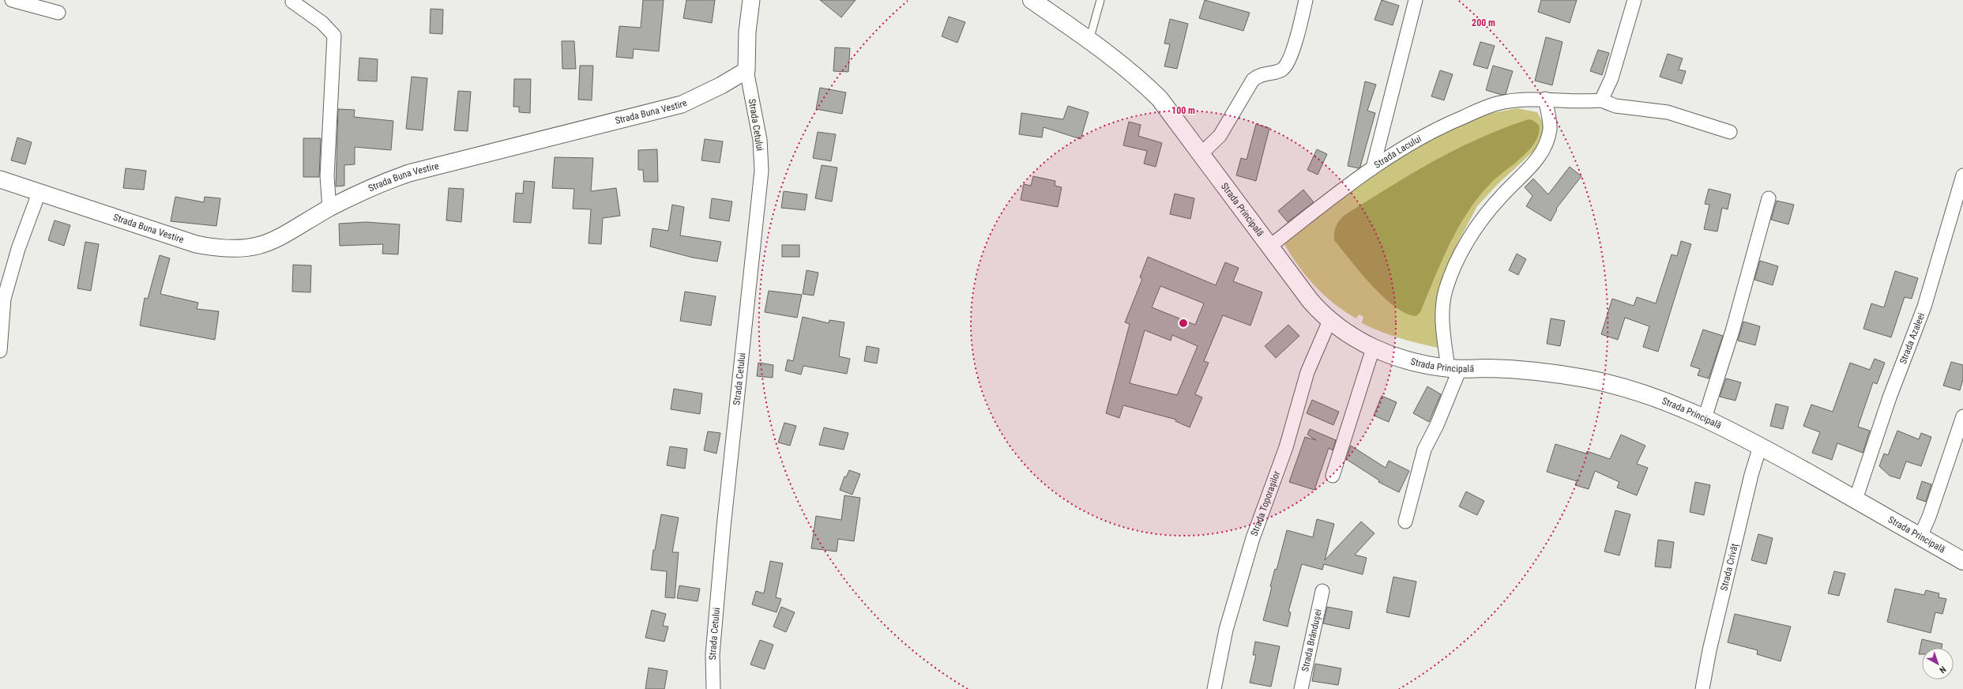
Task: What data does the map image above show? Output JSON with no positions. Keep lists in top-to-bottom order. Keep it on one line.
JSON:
{"streets":{"main road":["Strada Principală"],"street":["Strada Buna Vestire","Strada Cetului","Strada Lacului","Strada Azaleei","Strada Toporașilor","Strada Crivăț","Strada Brândușei"]},"crossings":[["Strada Buna Vestire","Strada Cetului"],["Strada Lacului","Strada Principală"],["Strada Principală","Strada Azaleei"],["Strada Principală","Strada Toporașilor"],["Strada Principală","Strada Crivăț"]],"north":"bottom right","rings":["200 m","100 m"]}
